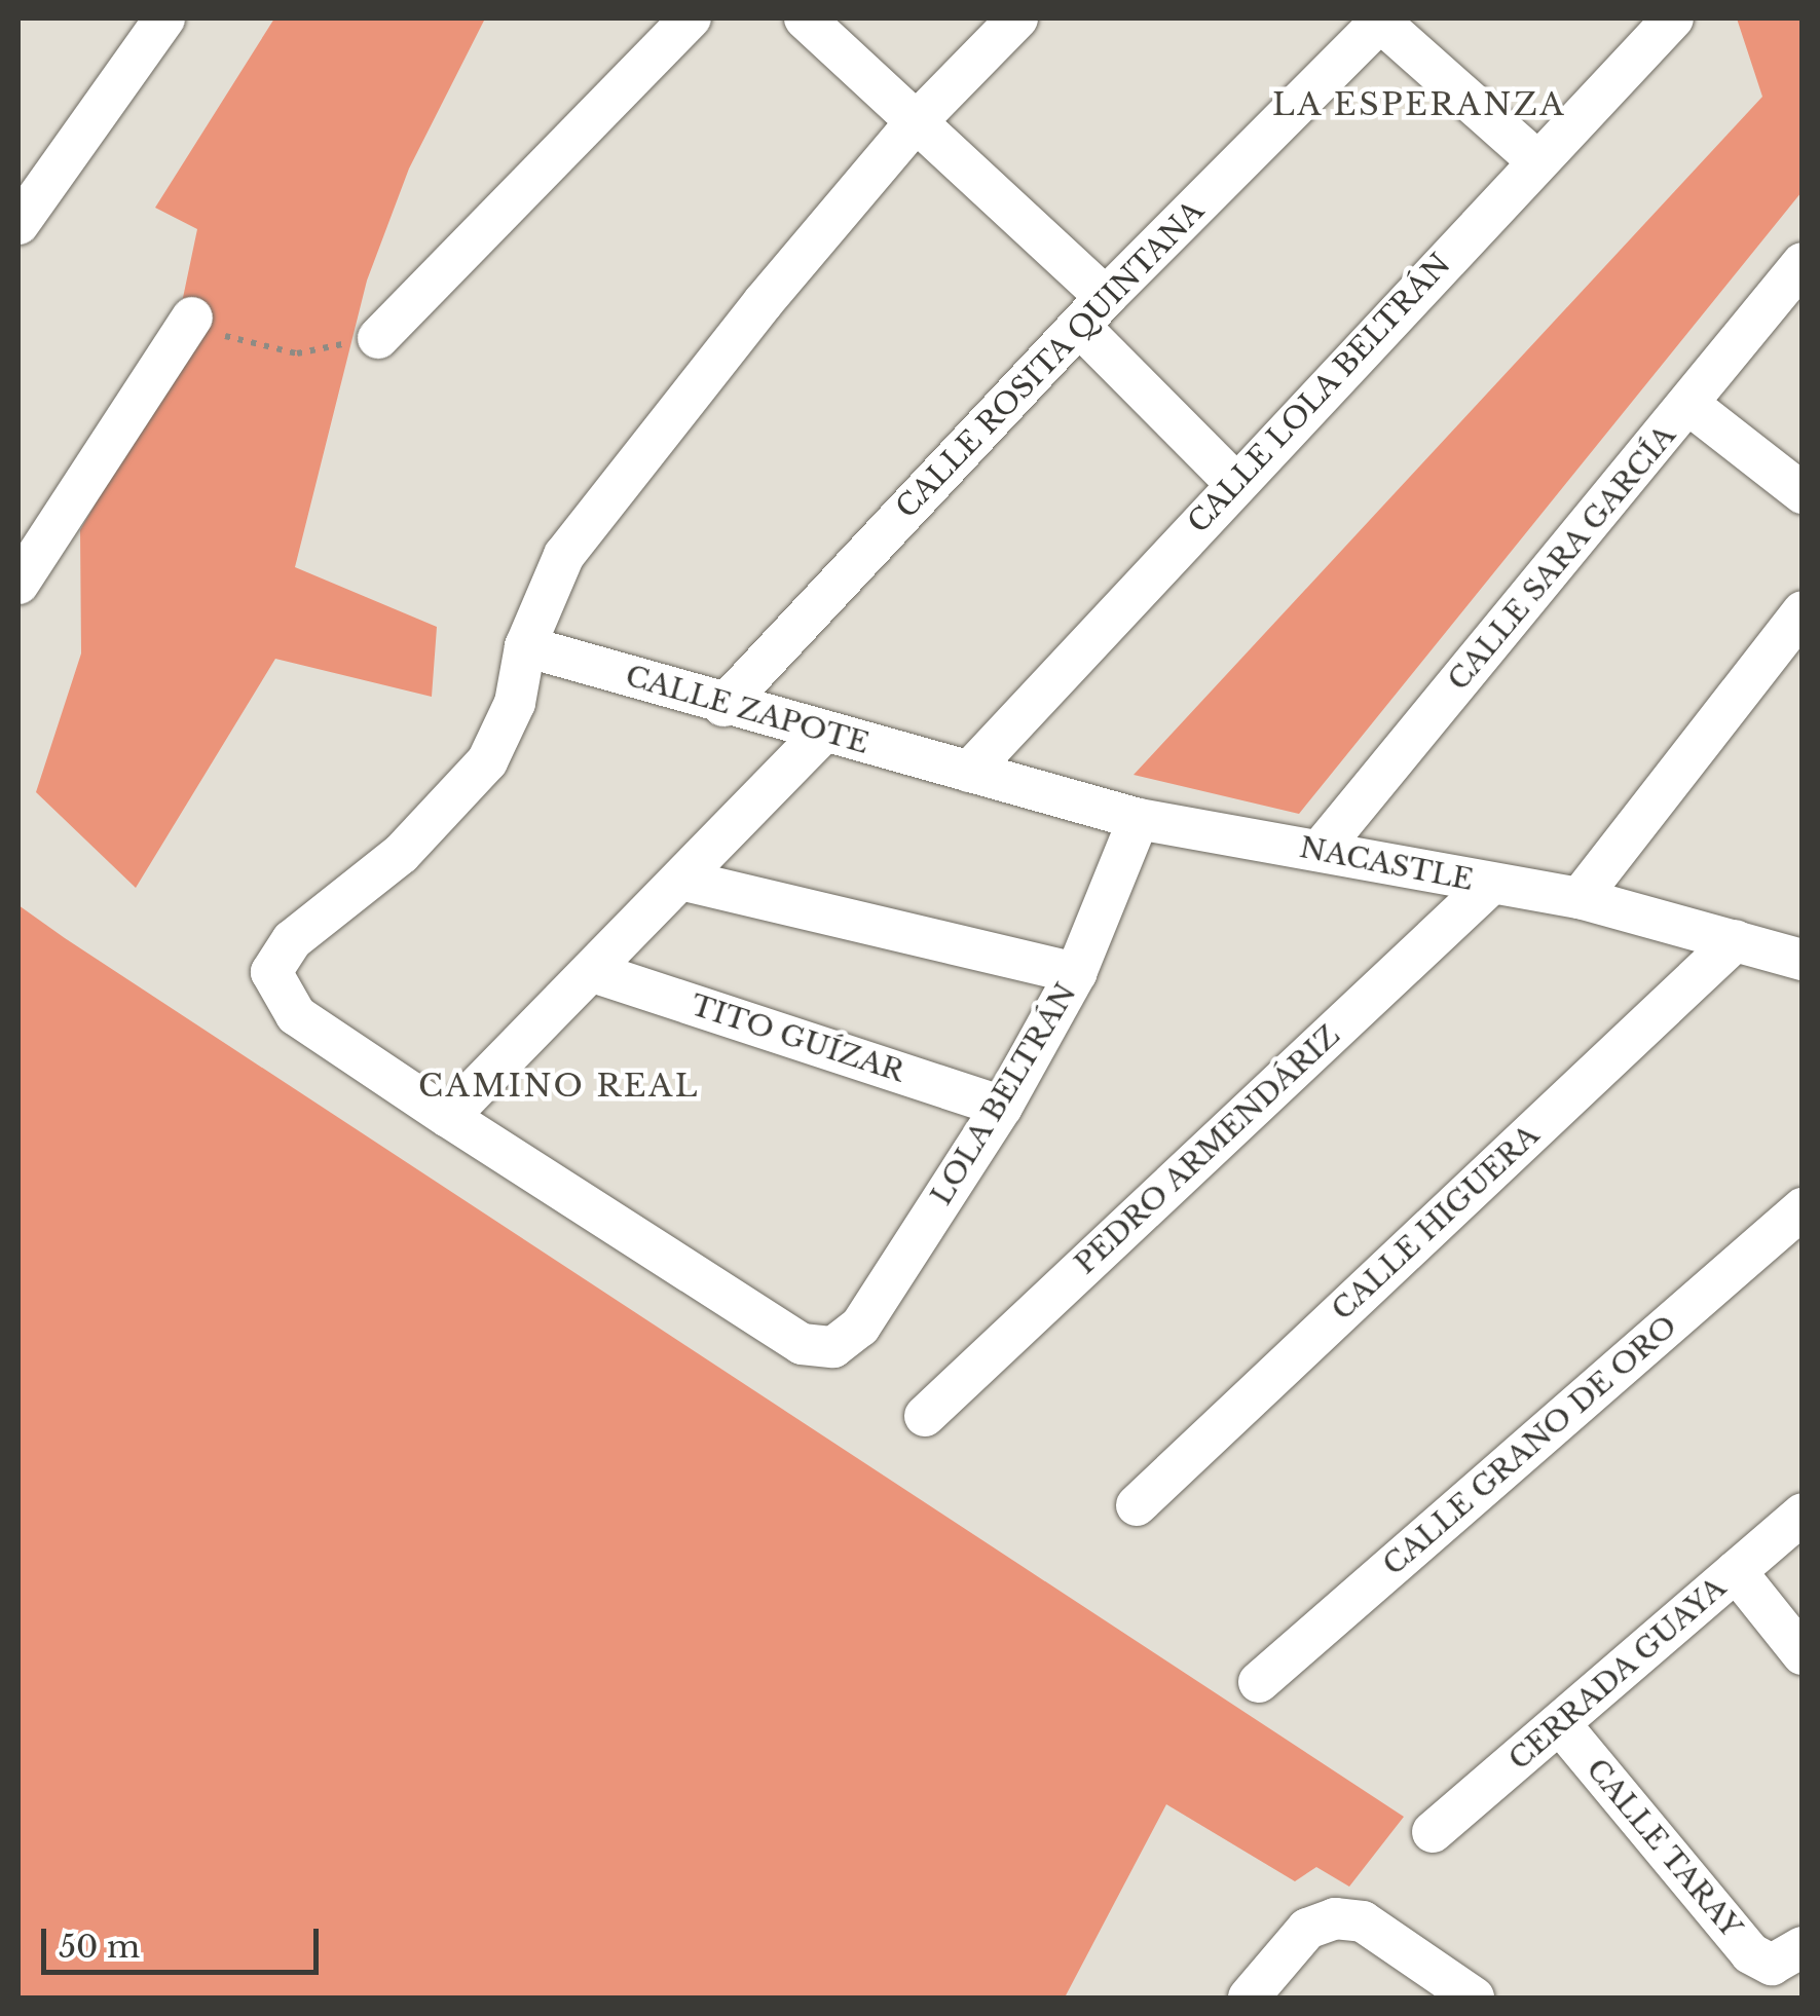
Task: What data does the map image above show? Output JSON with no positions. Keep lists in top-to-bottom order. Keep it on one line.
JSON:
{"streets":{"street":["CALLE ROSITA QUINTANA","CALLE LOLA BELTRÁN","CALLE SARA GARCÍA","CALLE ZAPOTE","NACASTLE","TITO GUÍZAR","LOLA BELTRÁN","PEDRO ARMENDÁRIZ","CALLE HIGUERA","CALLE GRANO DE ORO","CERRADA GUAYA","CALLE TARAY"]},"crossings":[["CALLE ROSITA QUINTANA","CALLE ZAPOTE"],["CALLE LOLA BELTRÁN","CALLE ZAPOTE"],["CALLE LOLA BELTRÁN","NACASTLE"],["CALLE SARA GARCÍA","NACASTLE"],["CALLE ZAPOTE","NACASTLE"],["NACASTLE","LOLA BELTRÁN"],["NACASTLE","PEDRO ARMENDÁRIZ"],["NACASTLE","CALLE HIGUERA"],["TITO GUÍZAR","LOLA BELTRÁN"],["CERRADA GUAYA","CALLE TARAY"]],"districts":["LA ESPERANZA","CAMINO REAL"],"scale_bar":"50 m"}
